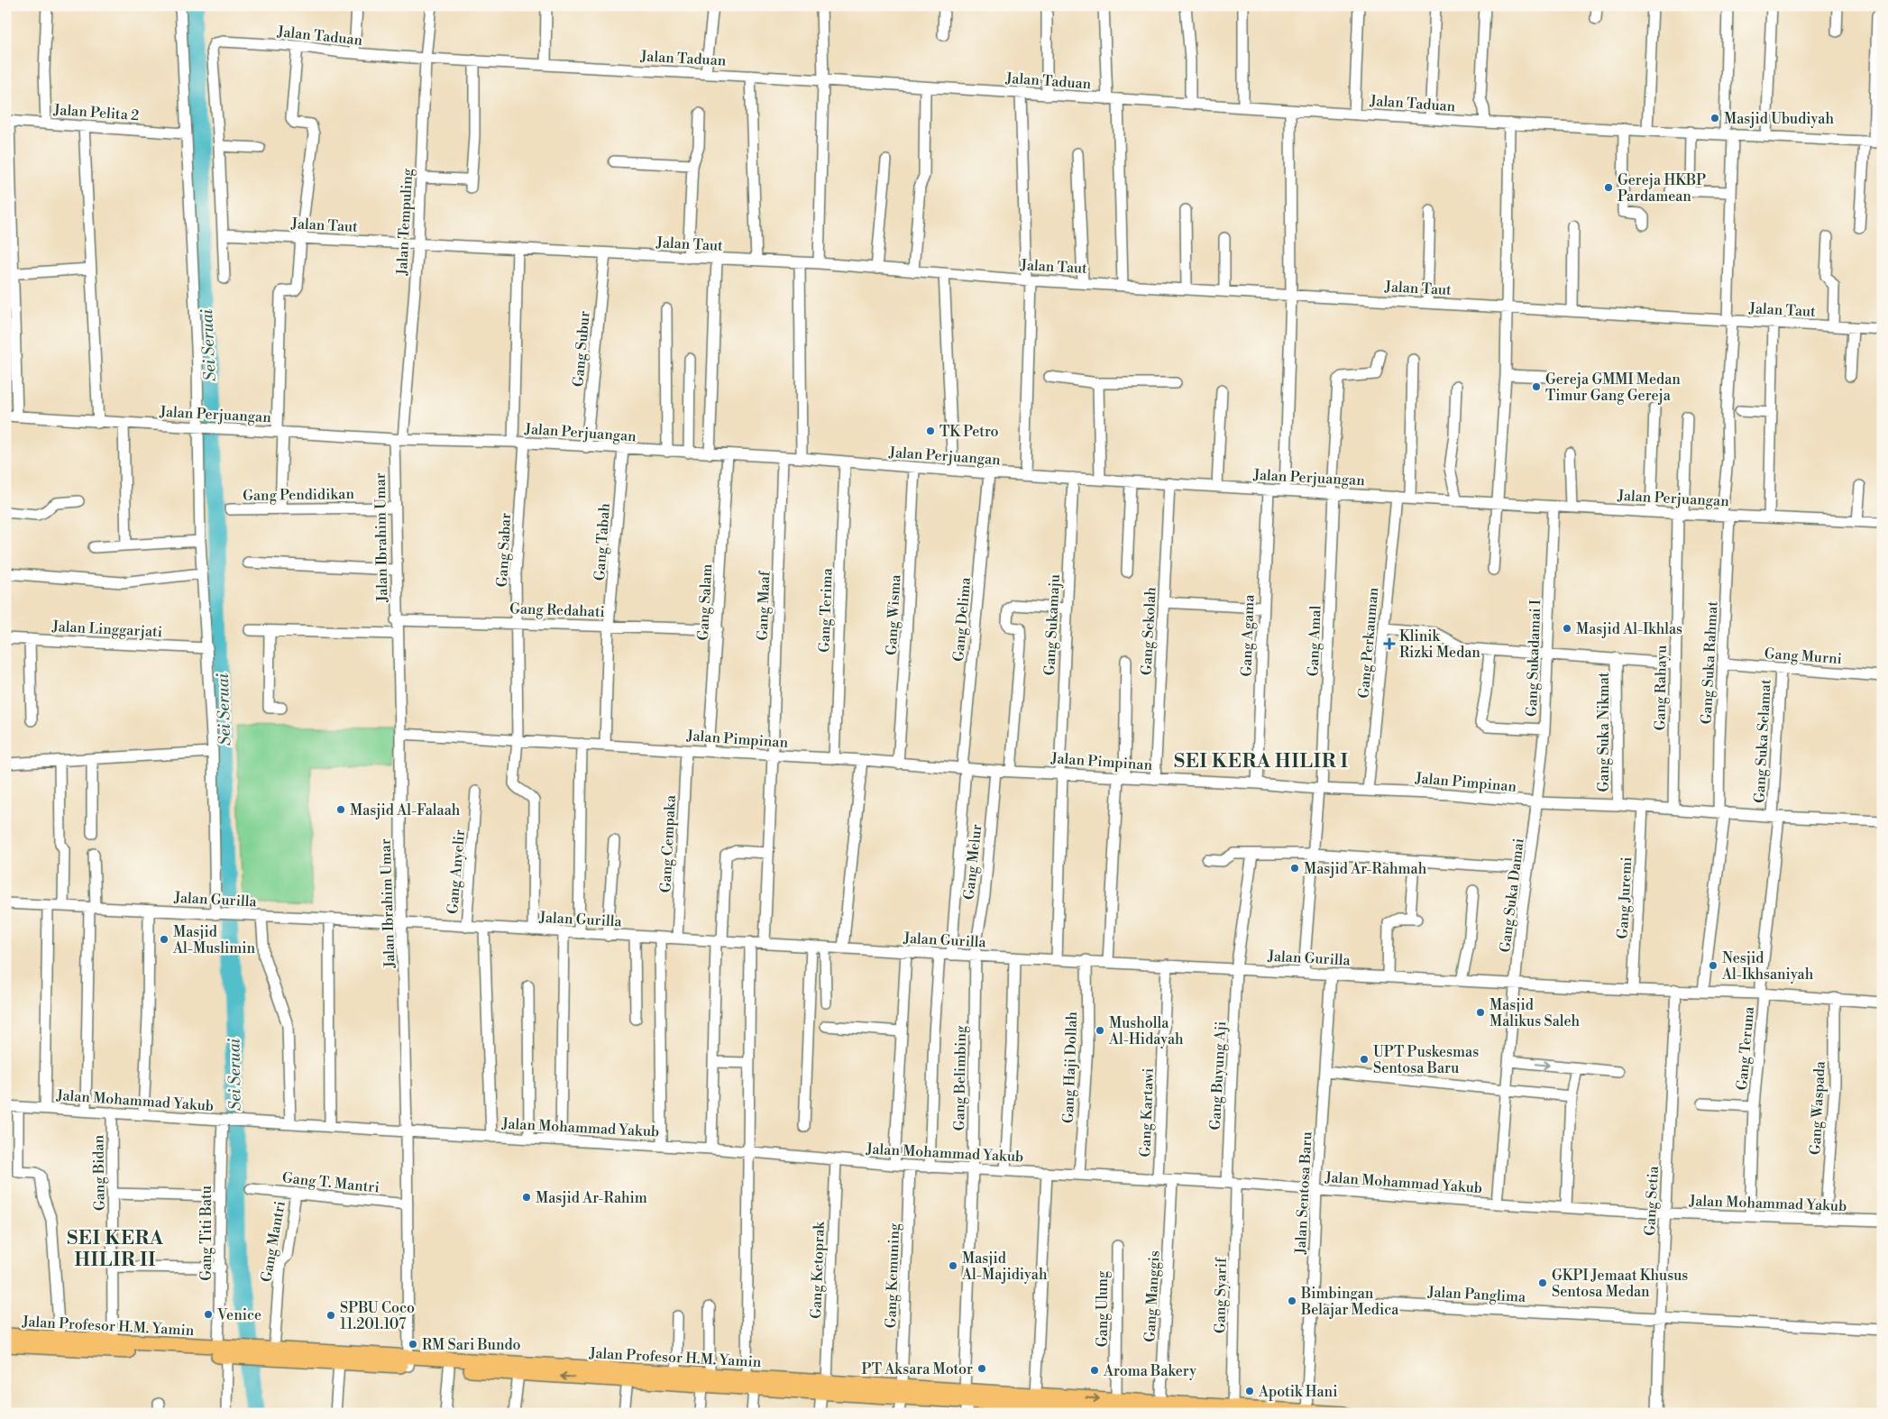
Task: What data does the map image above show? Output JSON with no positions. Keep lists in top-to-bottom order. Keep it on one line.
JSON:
{"streets":{"main road":["Jalan Profesor H.M. Yamin"],"street":["Jalan Taduan","Jalan Pelita 2","Jalan Tempuling","Jalan Taut","Gang Subur","Jalan Perjuangan","Gang Pendidikan","Jalan Ibrahim Umar","Gang Tabah","Gang Sabar","Gang Salam","Gang Maaf","Gang Redahati","Gang Terima","Gang Wisma","Gang Delima","Gang Sukamaju","Jalan Linggarjati","Gang Sekolah","Gang Agama","Gang Amal","Gang Perkauman","Gang Murni","Gang Sukadamai I","Gang Suka Rahmat","Gang Rahayu","Gang Suka Nikmat","Jalan Pimpinan","Gang Suka Selamat","Gang Cempaka","Gang Melur","Gang Anyelir","Gang Suka Damai","Gang Juremi","Jalan Gurilla","Gang Teruna","Gang Haji Dollah","Gang Buyung Aji","Gang Belimbing","Jalan Mohammad Yakub","Gang Waspada","Gang Kartawi","Gang Bidan","Gang T. Mantri","Jalan Sentosa Baru","Gang Setia","Gang Titi Batu","Gang Mantri","Gang Ketoprak","Gang Kemuning","Jalan Panglima","Gang Syarif","Gang Manggis","Gang Ulung"]},"crossings":[["Jalan Taduan","Jalan Tempuling"],["Jalan Taduan","Gang Suka Rahmat"],["Jalan Tempuling","Jalan Taut"],["Jalan Tempuling","Jalan Perjuangan"],["Jalan Tempuling","Jalan Ibrahim Umar"],["Jalan Taut","Gang Subur"],["Jalan Taut","Gang Suka Rahmat"],["Gang Subur","Jalan Perjuangan"],["Jalan Perjuangan","Jalan Ibrahim Umar"],["Jalan Perjuangan","Gang Tabah"],["Jalan Perjuangan","Gang Sabar"],["Jalan Perjuangan","Gang Salam"],["Jalan Perjuangan","Gang Maaf"],["Jalan Perjuangan","Gang Terima"],["Jalan Perjuangan","Gang Wisma"],["Jalan Perjuangan","Gang Delima"],["Jalan Perjuangan","Gang Sukamaju"],["Jalan Perjuangan","Gang Sekolah"],["Jalan Perjuangan","Gang Agama"],["Jalan Perjuangan","Gang Amal"],["Jalan Perjuangan","Gang Perkauman"],["Jalan Perjuangan","Gang Sukadamai I"],["Jalan Perjuangan","Gang Suka Rahmat"],["Jalan Perjuangan","Gang Rahayu"],["Gang Pendidikan","Jalan Ibrahim Umar"],["Jalan Ibrahim Umar","Gang Redahati"],["Jalan Ibrahim Umar","Jalan Pimpinan"],["Jalan Ibrahim Umar","Jalan Gurilla"],["Jalan Ibrahim Umar","Jalan Mohammad Yakub"],["Jalan Ibrahim Umar","Gang T. Mantri"],["Jalan Ibrahim Umar","Jalan Profesor H.M. Yamin"],["Gang Tabah","Gang Redahati"],["Gang Tabah","Jalan Pimpinan"],["Gang Sabar","Gang Redahati"],["Gang Sabar","Jalan Pimpinan"],["Gang Sabar","Jalan Gurilla"],["Gang Salam","Gang Redahati"],["Gang Salam","Jalan Pimpinan"],["Gang Maaf","Jalan Pimpinan"],["Gang Maaf","Jalan Gurilla"],["Gang Terima","Jalan Pimpinan"],["Gang Wisma","Jalan Pimpinan"],["Gang Delima","Jalan Pimpinan"],["Gang Delima","Jalan Gurilla"],["Gang Sukamaju","Jalan Pimpinan"],["Gang Sukamaju","Jalan Gurilla"],["Gang Sekolah","Jalan Pimpinan"],["Gang Agama","Jalan Pimpinan"],["Gang Amal","Jalan Pimpinan"],["Gang Amal","Jalan Gurilla"],["Gang Perkauman","Jalan Pimpinan"],["Gang Murni","Gang Suka Rahmat"],["Gang Murni","Gang Suka Selamat"],["Gang Sukadamai I","Jalan Pimpinan"],["Gang Sukadamai I","Gang Suka Damai"],["Gang Suka Rahmat","Jalan Pimpinan"],["Gang Suka Rahmat","Jalan Gurilla"],["Gang Rahayu","Jalan Pimpinan"],["Gang Suka Nikmat","Jalan Pimpinan"],["Jalan Pimpinan","Gang Suka Selamat"],["Jalan Pimpinan","Gang Cempaka"],["Jalan Pimpinan","Gang Melur"],["Jalan Pimpinan","Gang Suka Damai"],["Jalan Pimpinan","Gang Juremi"],["Gang Suka Selamat","Jalan Gurilla"],["Gang Suka Selamat","Gang Teruna"],["Gang Cempaka","Jalan Gurilla"],["Gang Melur","Jalan Gurilla"],["Gang Melur","Gang Belimbing"],["Gang Anyelir","Jalan Gurilla"],["Gang Suka Damai","Jalan Gurilla"],["Gang Suka Damai","Jalan Mohammad Yakub"],["Gang Juremi","Jalan Gurilla"],["Jalan Gurilla","Gang Teruna"],["Jalan Gurilla","Gang Haji Dollah"],["Jalan Gurilla","Gang Buyung Aji"],["Jalan Gurilla","Gang Belimbing"],["Jalan Gurilla","Gang Waspada"],["Jalan Gurilla","Gang Kartawi"],["Jalan Gurilla","Jalan Sentosa Baru"],["Jalan Gurilla","Gang Setia"],["Gang Teruna","Jalan Mohammad Yakub"],["Gang Haji Dollah","Jalan Mohammad Yakub"],["Gang Buyung Aji","Jalan Mohammad Yakub"],["Gang Buyung Aji","Gang Syarif"],["Gang Belimbing","Jalan Mohammad Yakub"],["Gang Belimbing","Jalan Profesor H.M. Yamin"],["Jalan Mohammad Yakub","Gang Waspada"],["Jalan Mohammad Yakub","Gang Kartawi"],["Jalan Mohammad Yakub","Gang Bidan"],["Jalan Mohammad Yakub","Jalan Sentosa Baru"],["Jalan Mohammad Yakub","Gang Setia"],["Jalan Mohammad Yakub","Gang Titi Batu"],["Jalan Mohammad Yakub","Gang Ketoprak"],["Jalan Mohammad Yakub","Gang Kemuning"],["Jalan Mohammad Yakub","Gang Syarif"],["Jalan Mohammad Yakub","Gang Manggis"],["Gang Bidan","Jalan Profesor H.M. Yamin"],["Gang T. Mantri","Gang Mantri"],["Jalan Sentosa Baru","Jalan Panglima"],["Jalan Sentosa Baru","Jalan Profesor H.M. Yamin"],["Gang Setia","Jalan Panglima"],["Gang Titi Batu","Jalan Profesor H.M. Yamin"],["Gang Mantri","Jalan Profesor H.M. Yamin"],["Gang Ketoprak","Jalan Profesor H.M. Yamin"],["Gang Kemuning","Jalan Profesor H.M. Yamin"],["Gang Syarif","Jalan Profesor H.M. Yamin"],["Gang Manggis","Jalan Profesor H.M. Yamin"],["Gang Ulung","Jalan Profesor H.M. Yamin"]],"districts":["SEI KERA HILIR I","SEI KERA HILIR II"],"water":["Sei Seruai"],"places":{"other":["Masjid Ubudiyah","Gereja HKBP Pardamean","Gereja GMMI Medan Timur Gang Gereja","TK Petro","Masjid Al-Ikhlas","Masjid Al-Falaah","Masjid Ar-Rahmah","Masjid Al-Muslimin","Nesjid Al-Ikhsaniyah","Masjid Malikus Saleh","Musholla Al-Hidayah","UPT Puskesmas Sentosa Baru","Masjid Ar-Rahim","Masjid Al-Majidiyah","GKPI Jemaat Khusus Sentosa Medan","Bimbingan Belajar Medica","Venice","SPBU Coco 11.201.107","RM Sari Bundo","PT Aksara Motor","Aroma Bakery","Apotik Hani"],"health":["Klinik Rizki Medan"]}}
